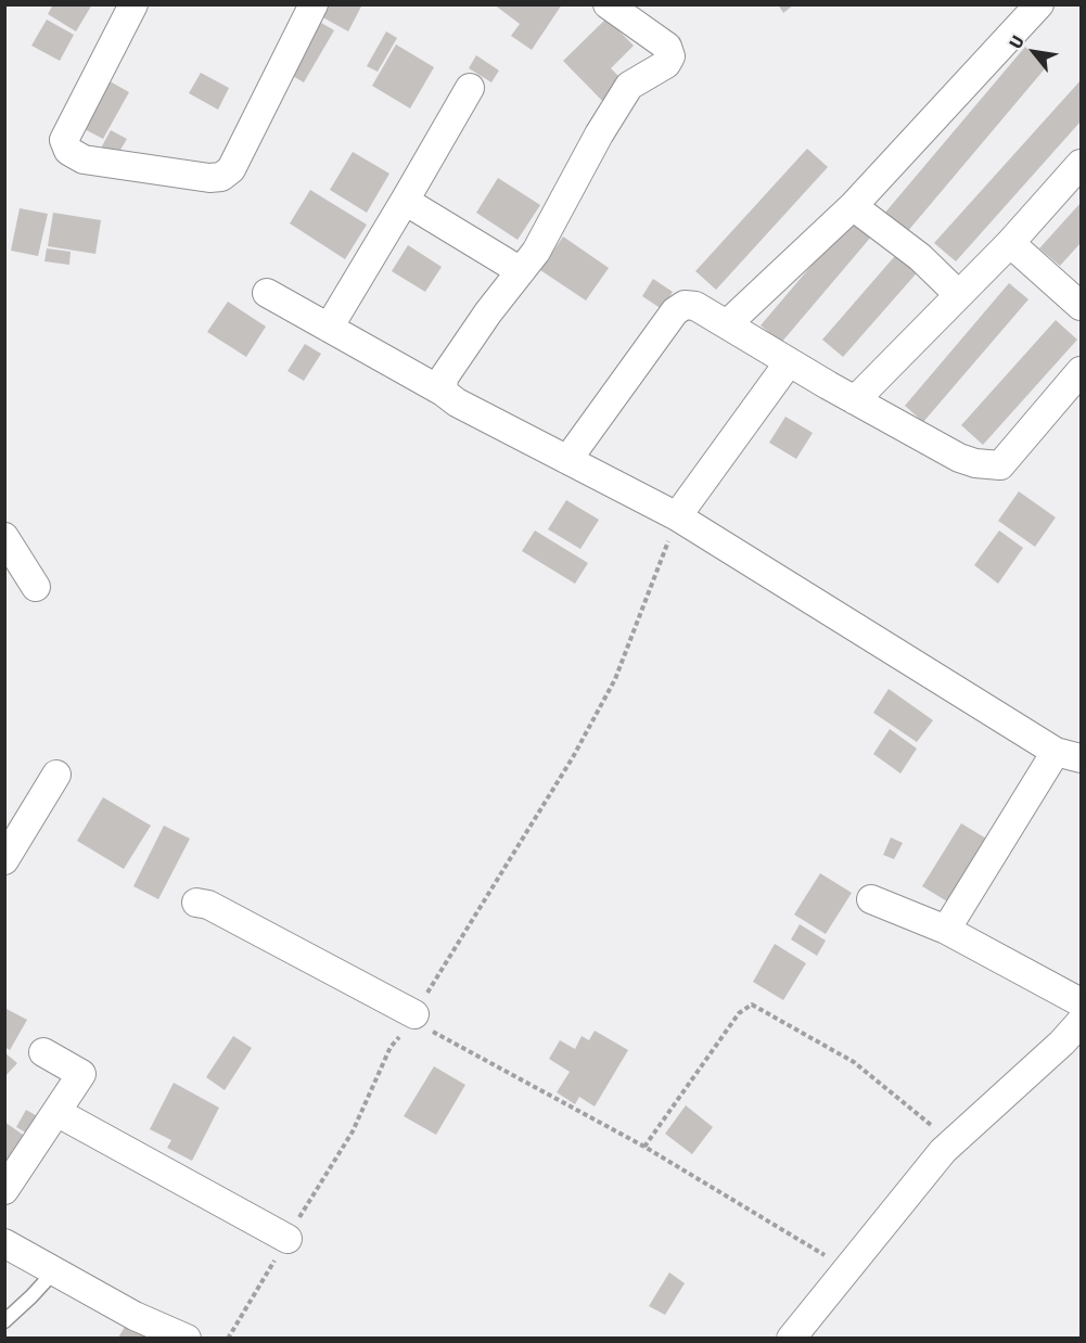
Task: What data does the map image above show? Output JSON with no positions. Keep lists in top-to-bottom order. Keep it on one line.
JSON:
{"north":"top left"}
